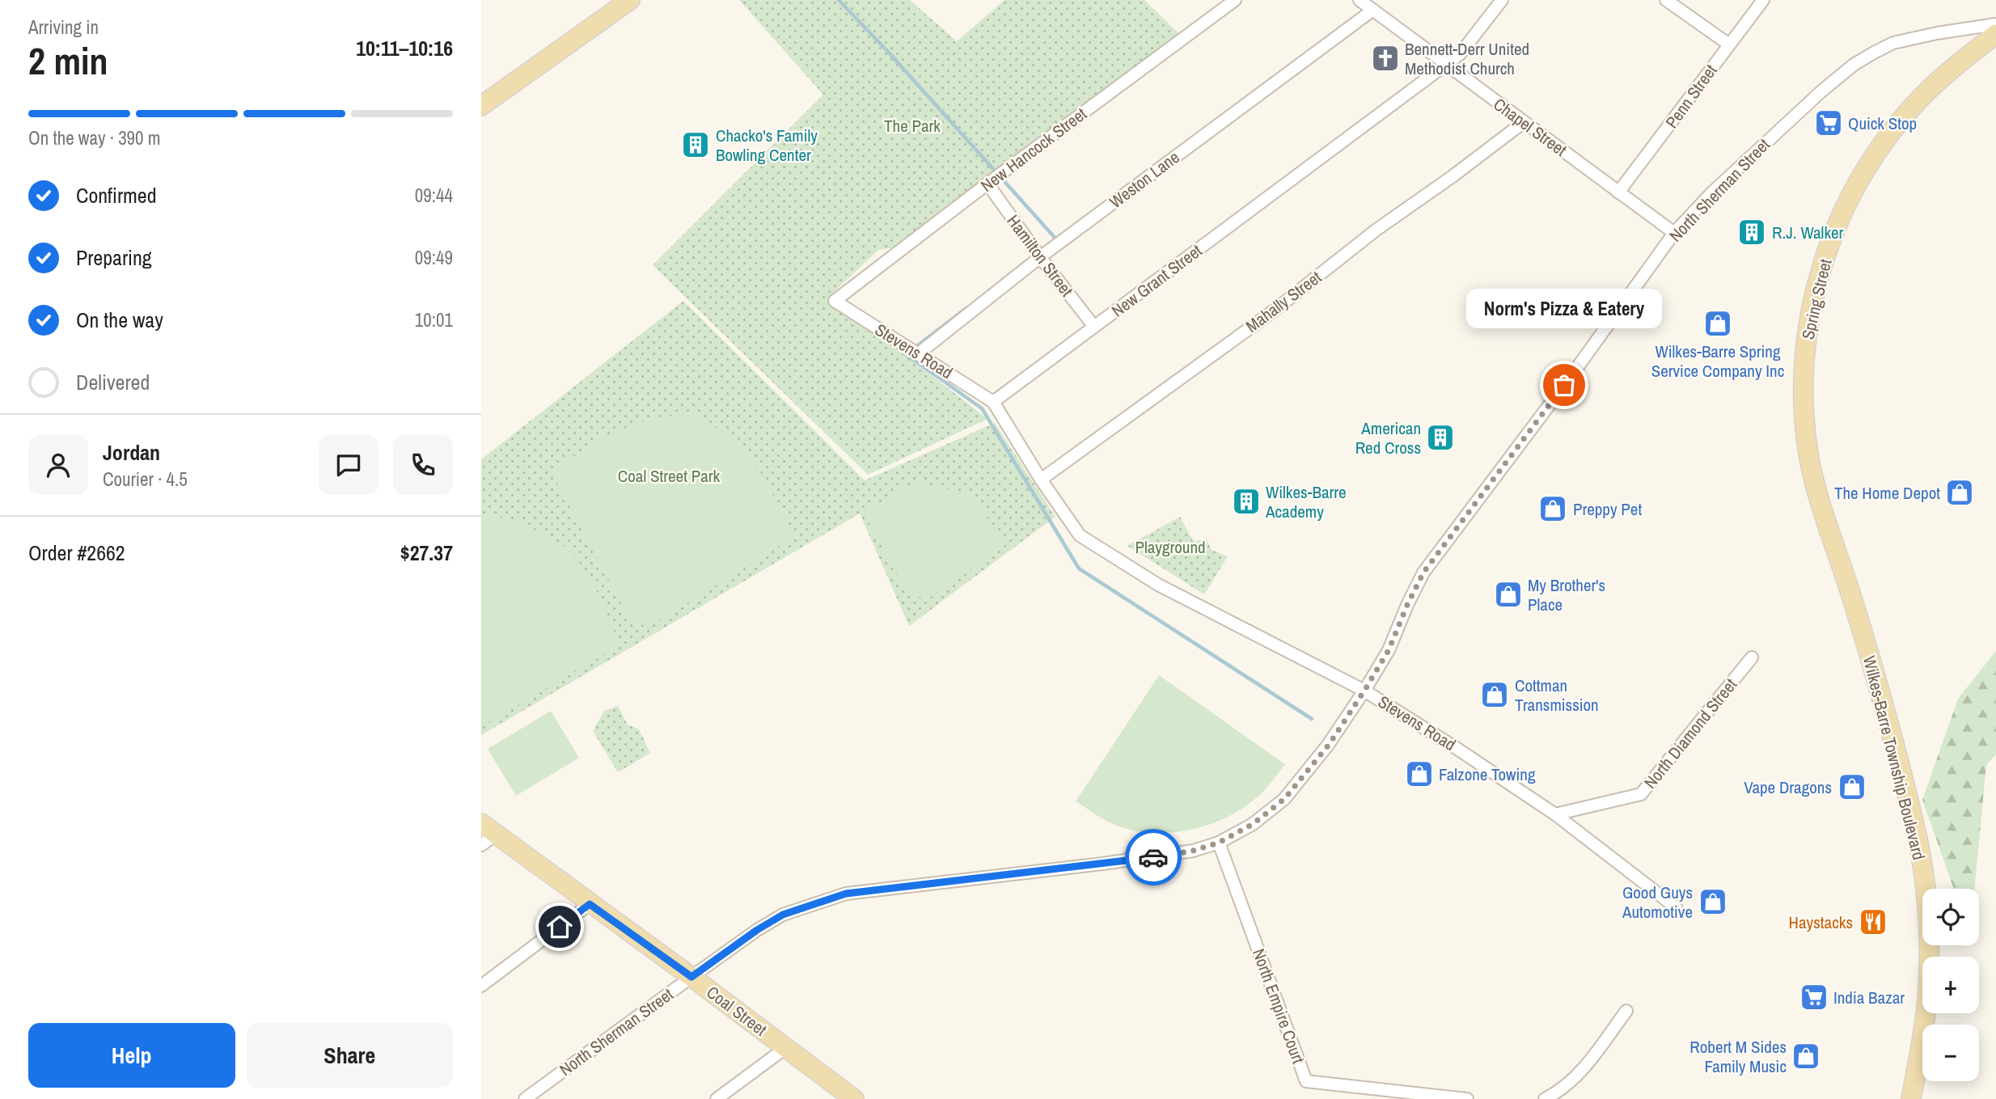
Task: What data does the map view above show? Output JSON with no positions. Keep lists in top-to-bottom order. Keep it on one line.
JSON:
{"streets":{"main road":["Spring Street","Wilkes-Barre Township Boulevard","Coal Street"],"street":["Penn Street","Chapel Street","New Hancock Street","Weston Lane","North Sherman Street","Hamilton Street","New Grant Street","Mahally Street","Stevens Road","North Diamond Street","North Empire Court"]},"crossings":[["Penn Street","Chapel Street"],["Chapel Street","Weston Lane"],["Chapel Street","North Sherman Street"],["Chapel Street","New Grant Street"],["Chapel Street","Mahally Street"],["New Hancock Street","Hamilton Street"],["New Hancock Street","Stevens Road"],["Weston Lane","Hamilton Street"],["Weston Lane","Stevens Road"],["North Sherman Street","Stevens Road"],["North Sherman Street","North Empire Court"],["North Sherman Street","Coal Street"],["Hamilton Street","New Grant Street"],["New Grant Street","Stevens Road"],["Spring Street","Wilkes-Barre Township Boulevard"],["Mahally Street","Stevens Road"],["Stevens Road","North Diamond Street"]],"parks":["The Park","Coal Street Park","Playground"],"places":{"church":["Bennett-Derr United Methodist Church"],"supermarket":["Quick Stop","India Bazar"],"building":["Chacko's Family Bowling Center","R.J. Walker","American Red Cross","Wilkes-Barre Academy"],"shop":["Wilkes-Barre Spring Service Company Inc","The Home Depot","Preppy Pet","My Brother's Place","Cottman Transmission","Falzone Towing","Vape Dragons","Good Guys Automotive","Robert M Sides Family Music"],"other":["Norm's Pizza & Eatery"],"restaurant":["Haystacks"]},"page":{"heading":["2 min","Arriving in","10:11–10:16"],"panel":["Jordan","Courier · 4.5","Order #2662","$27.37"],"bar":"On the way · 390 m","list":[["Confirmed","09:44"],["Preparing","09:49"],["On the way","10:01"],"Delivered"],"bubble":"Norm's Pizza & Eatery","map_buttons":["+","−"],"buttons":["Help","Share"]}}
